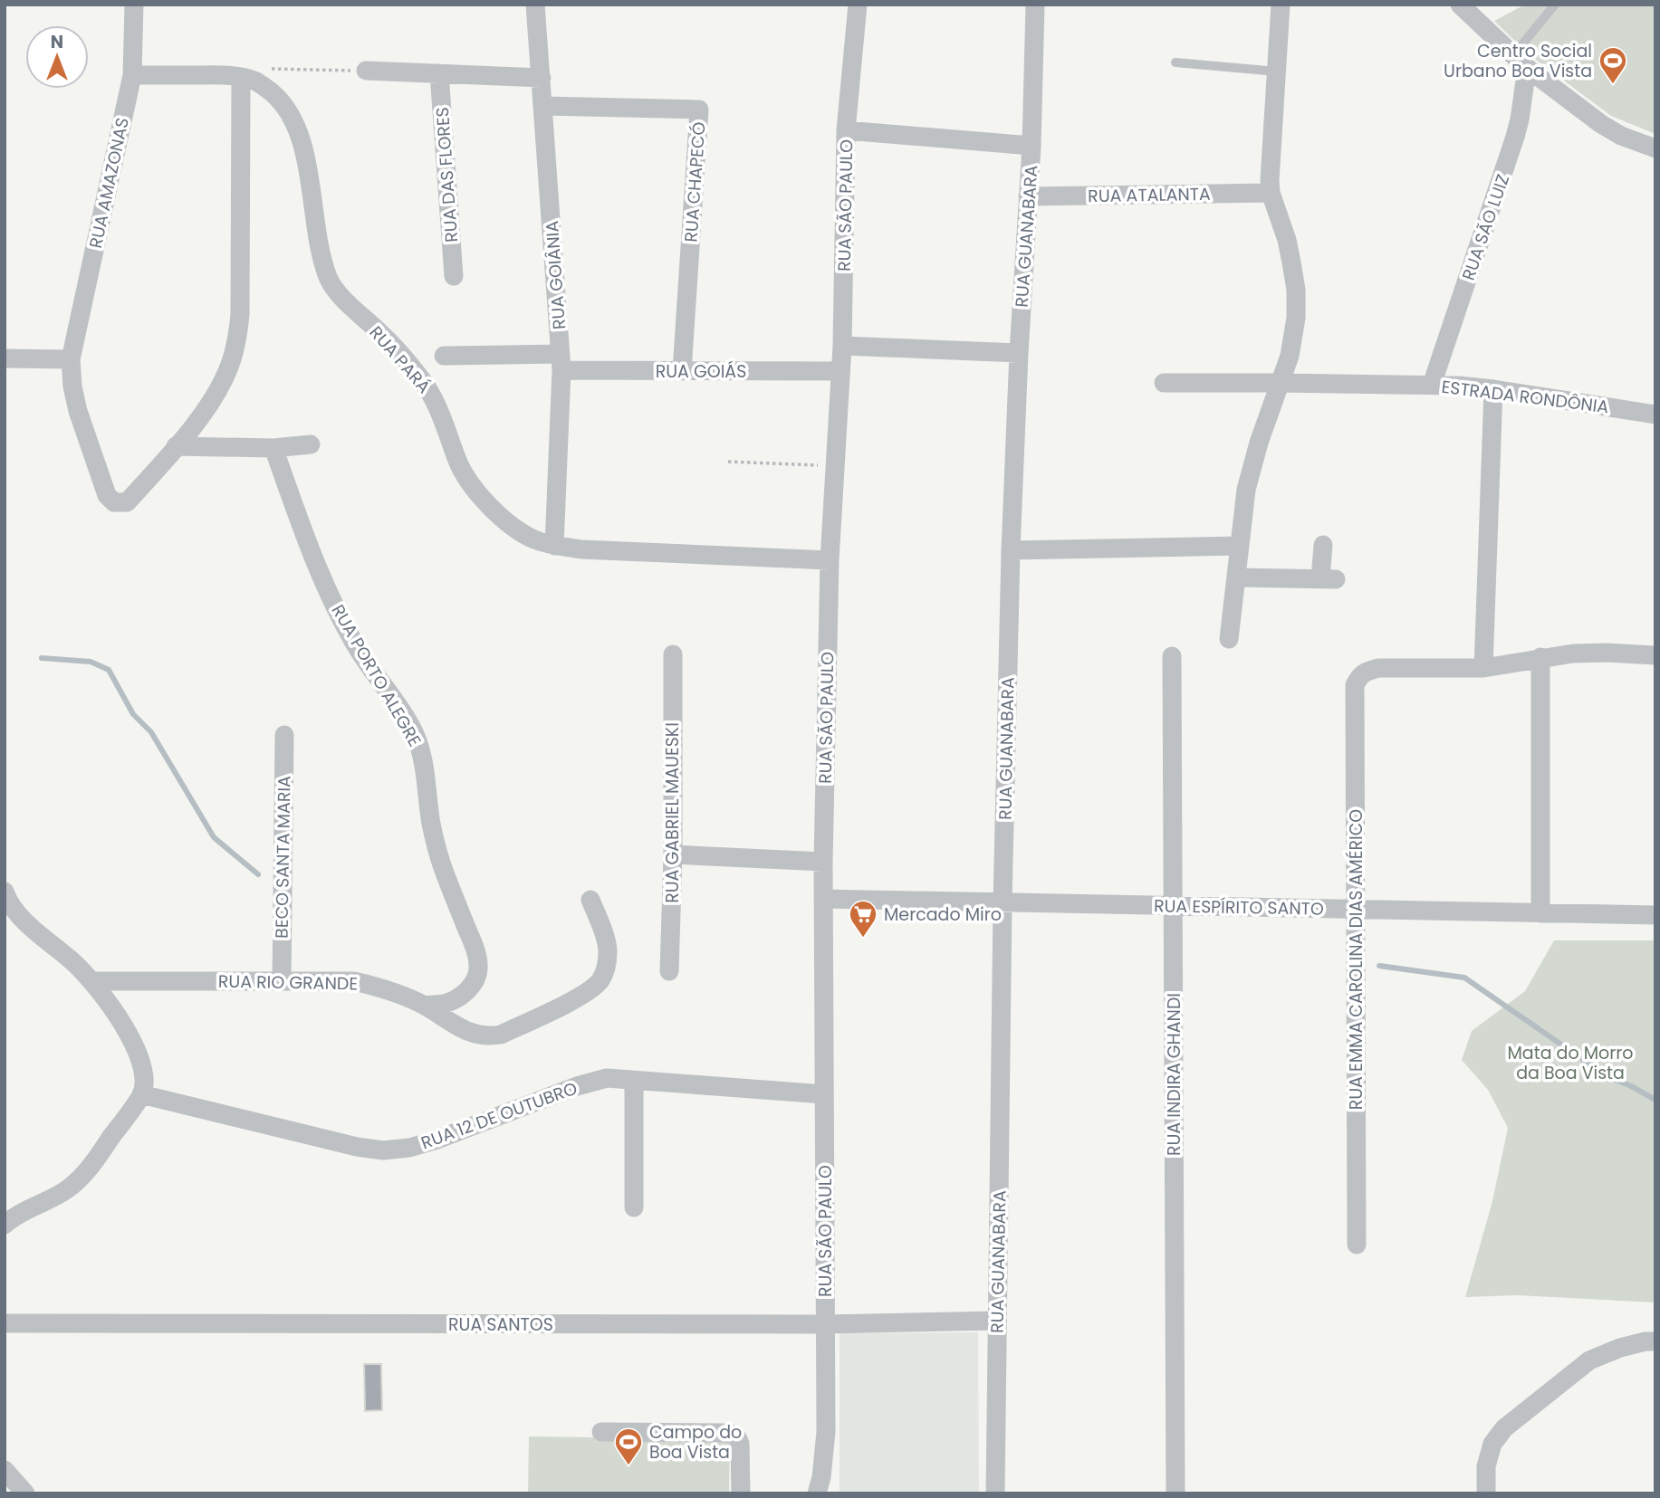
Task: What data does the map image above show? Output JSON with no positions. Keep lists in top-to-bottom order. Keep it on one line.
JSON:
{"streets":{"street":["RUA DAS FLORES","RUA CHAPECÓ","RUA AMAZONAS","RUA ATALANTA","RUA SÃO PAULO","RUA SÃO LUIZ","RUA GUANABARA","RUA GOIÂNIA","RUA PARÁ","RUA GOIÁS","ESTRADA RONDÔNIA","RUA PORTO ALEGRE","RUA GABRIEL MAUESKI","BECO SANTA MARIA","RUA ESPÍRITO SANTO","RUA EMMA CAROLINA DIAS AMÉRICO","RUA RIO GRANDE","RUA INDIRA GHANDI","RUA 12 DE OUTUBRO","RUA SANTOS"]},"crossings":[["RUA CHAPECÓ","RUA GOIÂNIA"],["RUA CHAPECÓ","RUA GOIÁS"],["RUA AMAZONAS","RUA PARÁ"],["RUA ATALANTA","RUA GUANABARA"],["RUA SÃO PAULO","RUA PARÁ"],["RUA SÃO PAULO","RUA GOIÁS"],["RUA SÃO PAULO","RUA ESPÍRITO SANTO"],["RUA SÃO PAULO","RUA 12 DE OUTUBRO"],["RUA SÃO PAULO","RUA SANTOS"],["RUA SÃO LUIZ","ESTRADA RONDÔNIA"],["RUA GUANABARA","RUA ESPÍRITO SANTO"],["RUA GUANABARA","RUA SANTOS"],["RUA GOIÂNIA","RUA PARÁ"],["RUA GOIÂNIA","RUA GOIÁS"],["RUA PORTO ALEGRE","RUA RIO GRANDE"],["BECO SANTA MARIA","RUA RIO GRANDE"],["RUA ESPÍRITO SANTO","RUA EMMA CAROLINA DIAS AMÉRICO"],["RUA ESPÍRITO SANTO","RUA INDIRA GHANDI"]],"parks":["Mata do Morro da Boa Vista"],"places":{"sports":["Centro Social Urbano Boa Vista","Campo do Boa Vista"],"supermarket":["Mercado Miro"]},"north":"top"}
